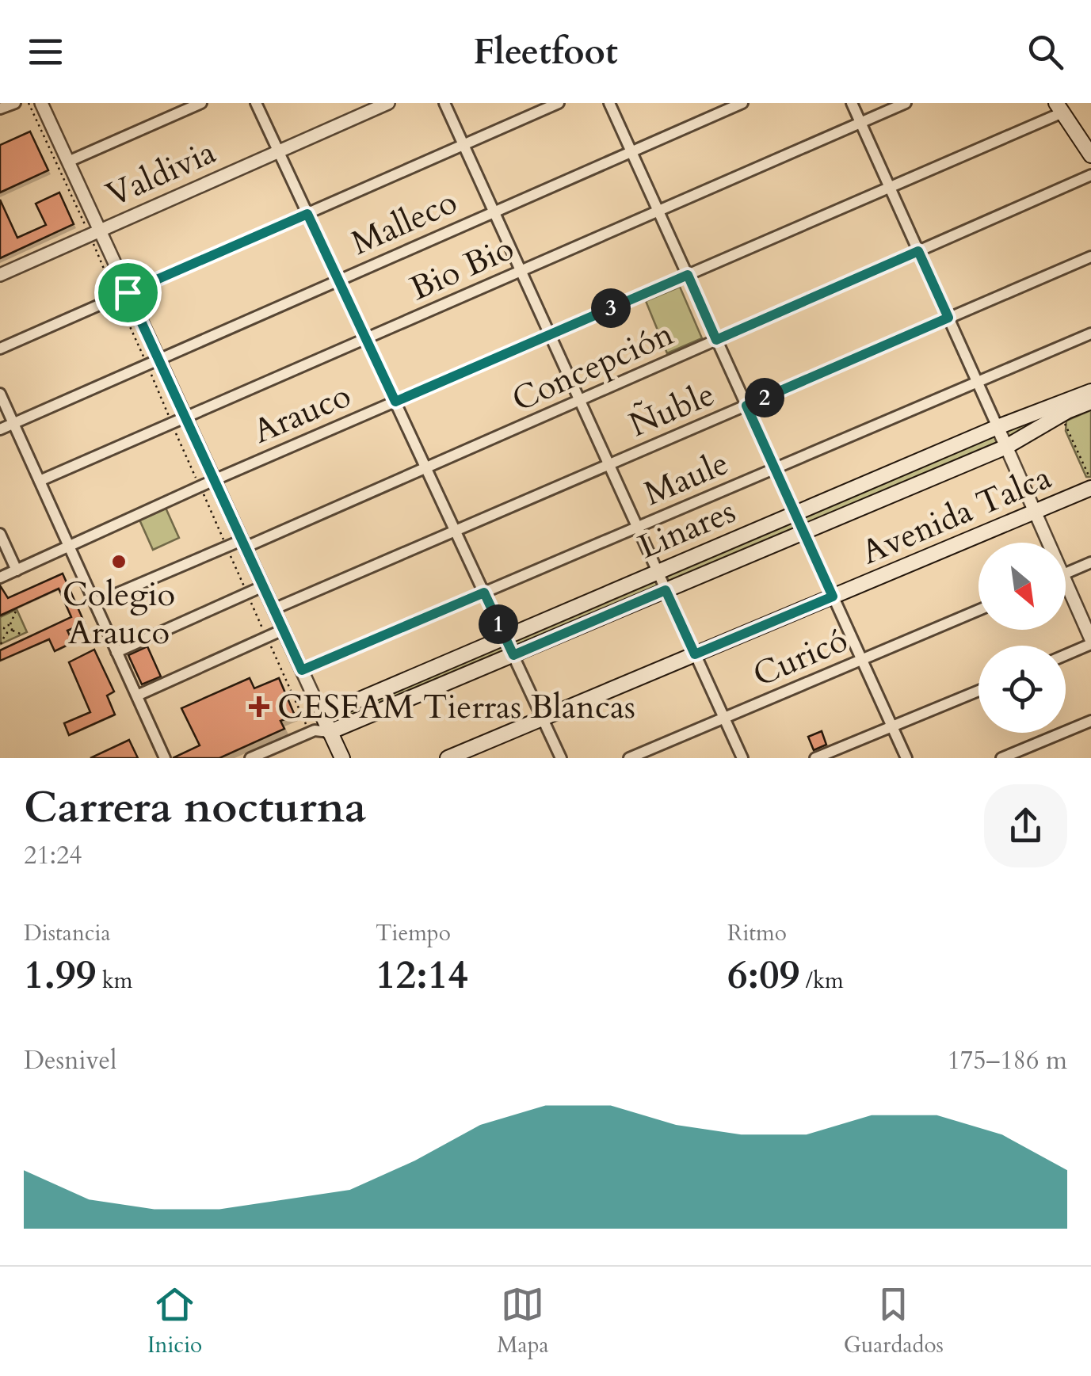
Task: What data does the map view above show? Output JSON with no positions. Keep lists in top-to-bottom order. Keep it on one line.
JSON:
{"streets":{"main road":["Avenida Talca","Linares"],"street":["Valdivia","Malleco","Bio Bio","Concepción","Ñuble","Arauco","Maule","Curicó"]},"places":{"other":["Colegio Arauco"],"health":["CESFAM Tierras Blancas"]},"north":"bottom right","page":{"header":"Fleetfoot","pins":["3","2","1"],"heading":["Carrera nocturna","21:24"],"stats":[["Distancia","1.99 km"],["Tiempo","12:14"],["Ritmo","6:09 /km"]],"chart":["Desnivel","175–186 m"],"tabs":["Inicio","Mapa","Guardados"]}}
